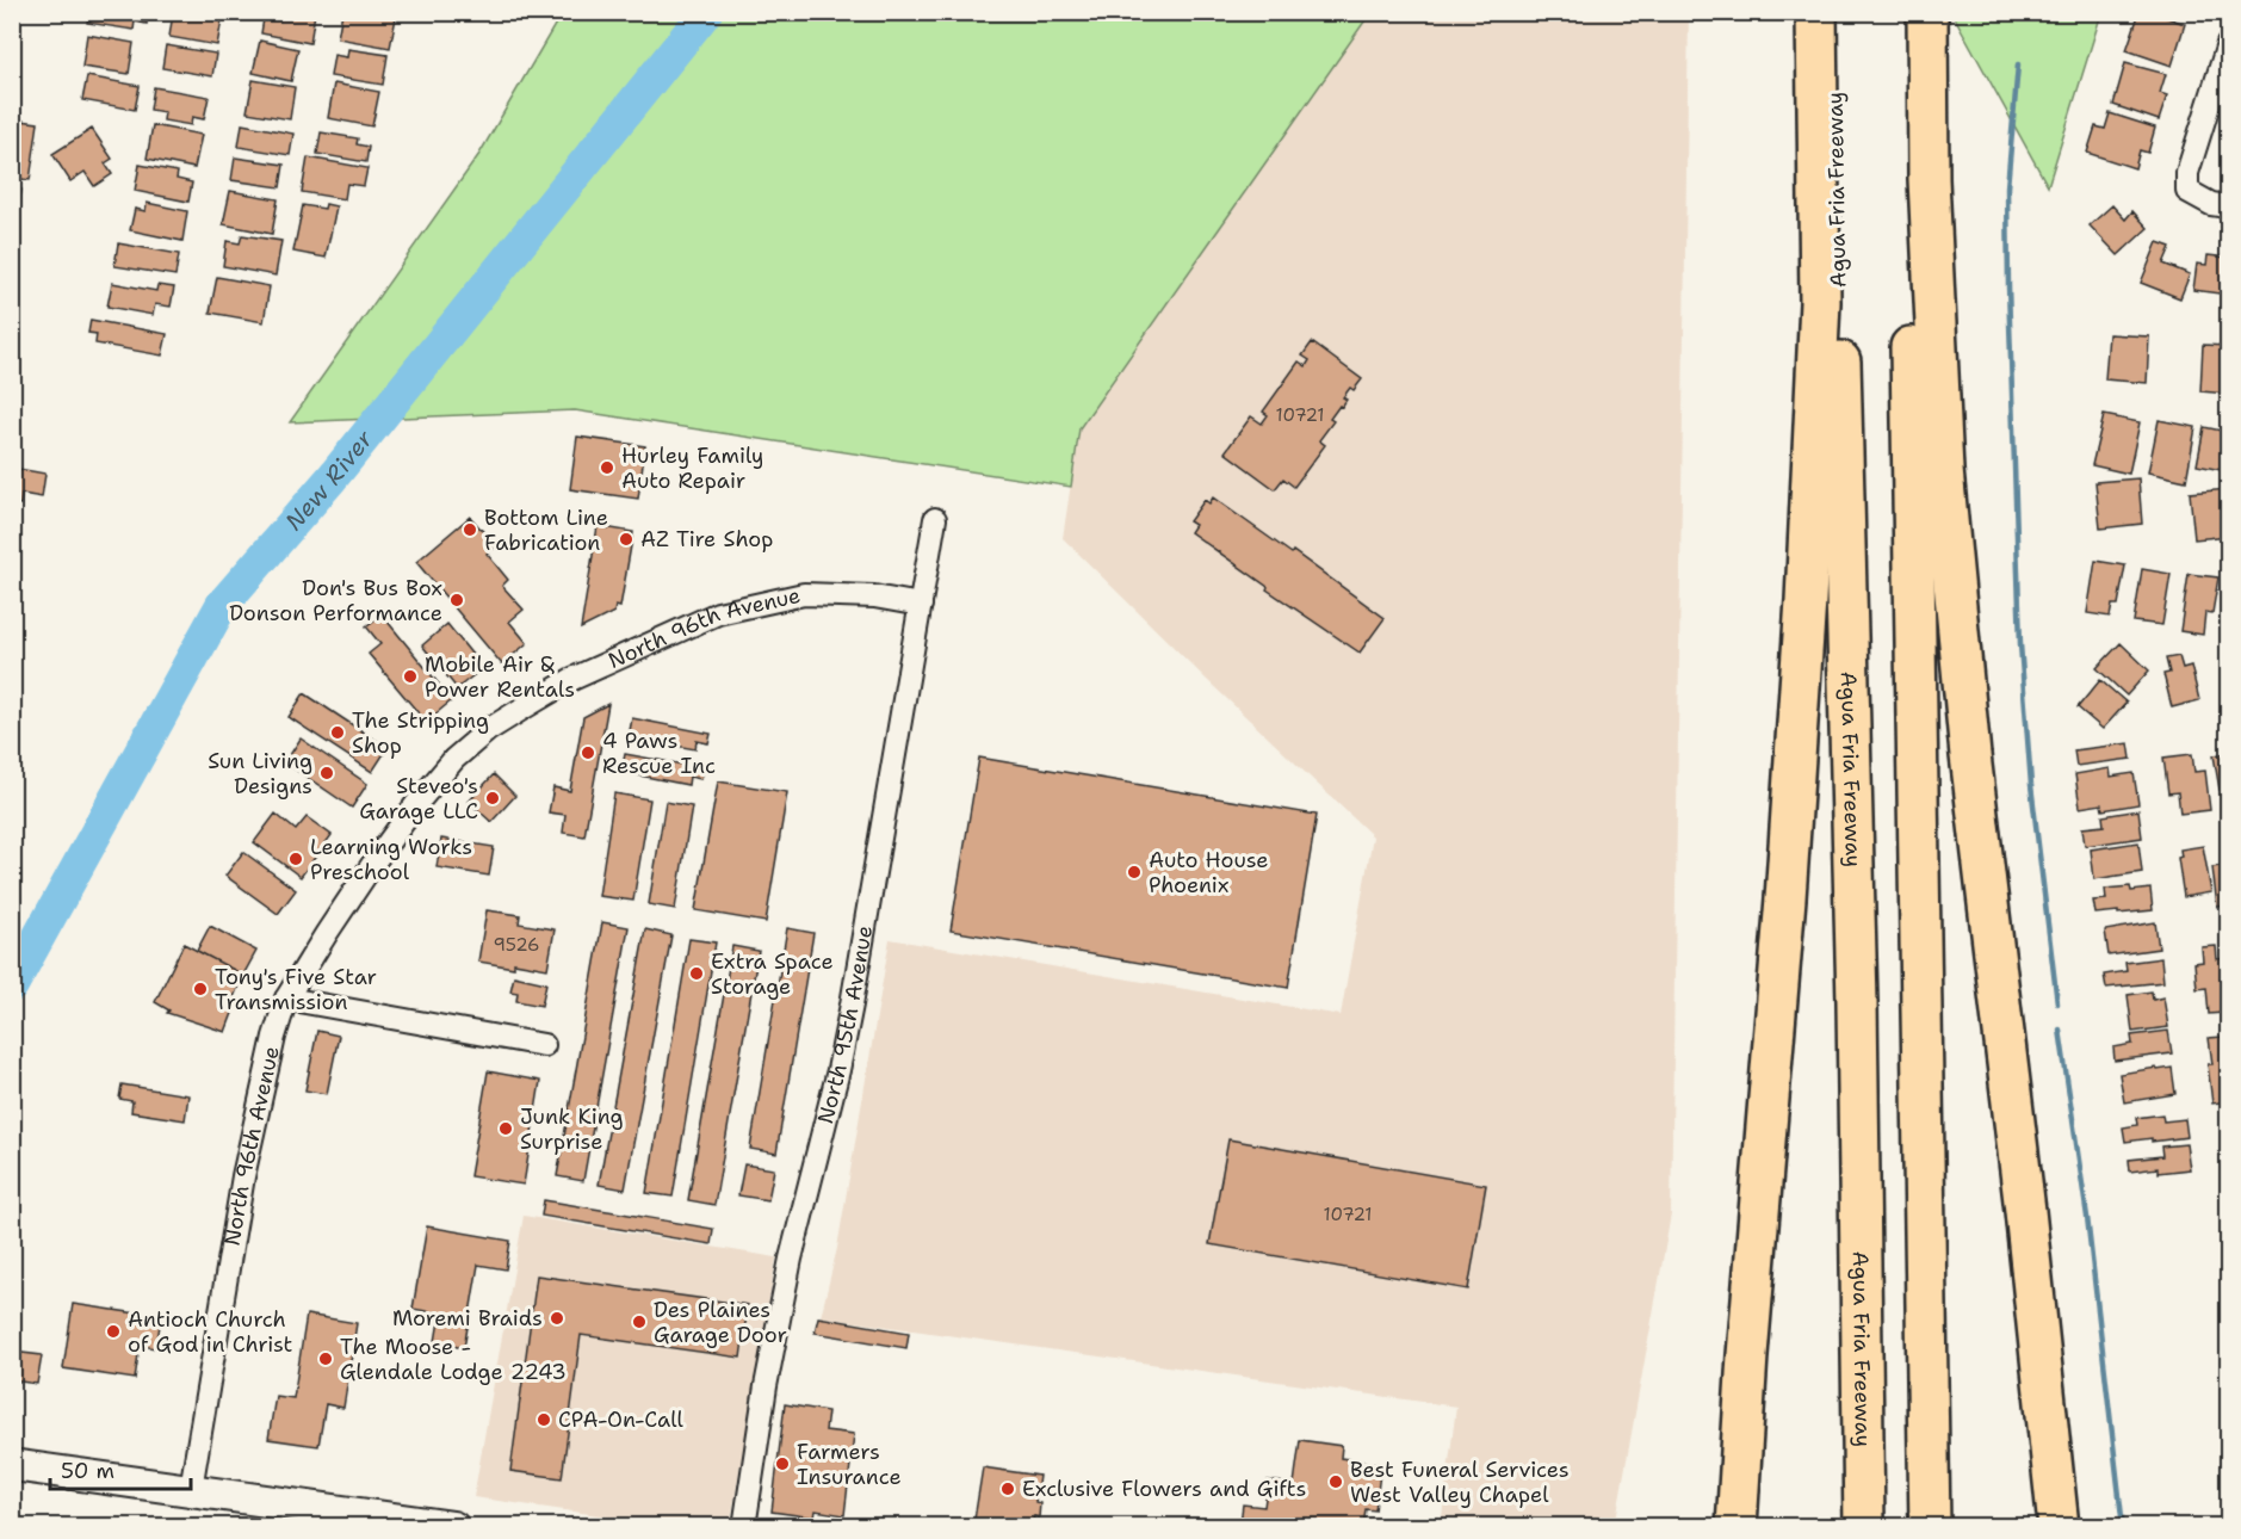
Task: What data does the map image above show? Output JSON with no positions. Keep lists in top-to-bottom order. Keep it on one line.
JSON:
{"streets":{"highway":["Agua Fria Freeway"],"street":["North 96th Avenue","North 95th Avenue"]},"crossings":[["North 96th Avenue","North 95th Avenue"]],"water":["New River"],"places":["Hurley Family Auto Repair","Bottom Line Fabrication","AZ Tire Shop","Don's Bus Box Donson Performance","Mobile Air & Power Rentals","The Stripping Shop","4 Paws Rescue Inc","Sun Living Designs","Steveo's Garage LLC","Learning Works Preschool","Auto House Phoenix","Extra Space Storage","Tony's Five Star Transmission","Junk King Surprise","Moremi Braids","Des Plaines Garage Door","Antioch Church of God in Christ","The Moose - Glendale Lodge 2243","CPA-On-Call","Farmers Insurance","Best Funeral Services West Valley Chapel","Exclusive Flowers and Gifts"],"house_numbers":["10721","9526","10721"],"scale_bar":"50 m"}
